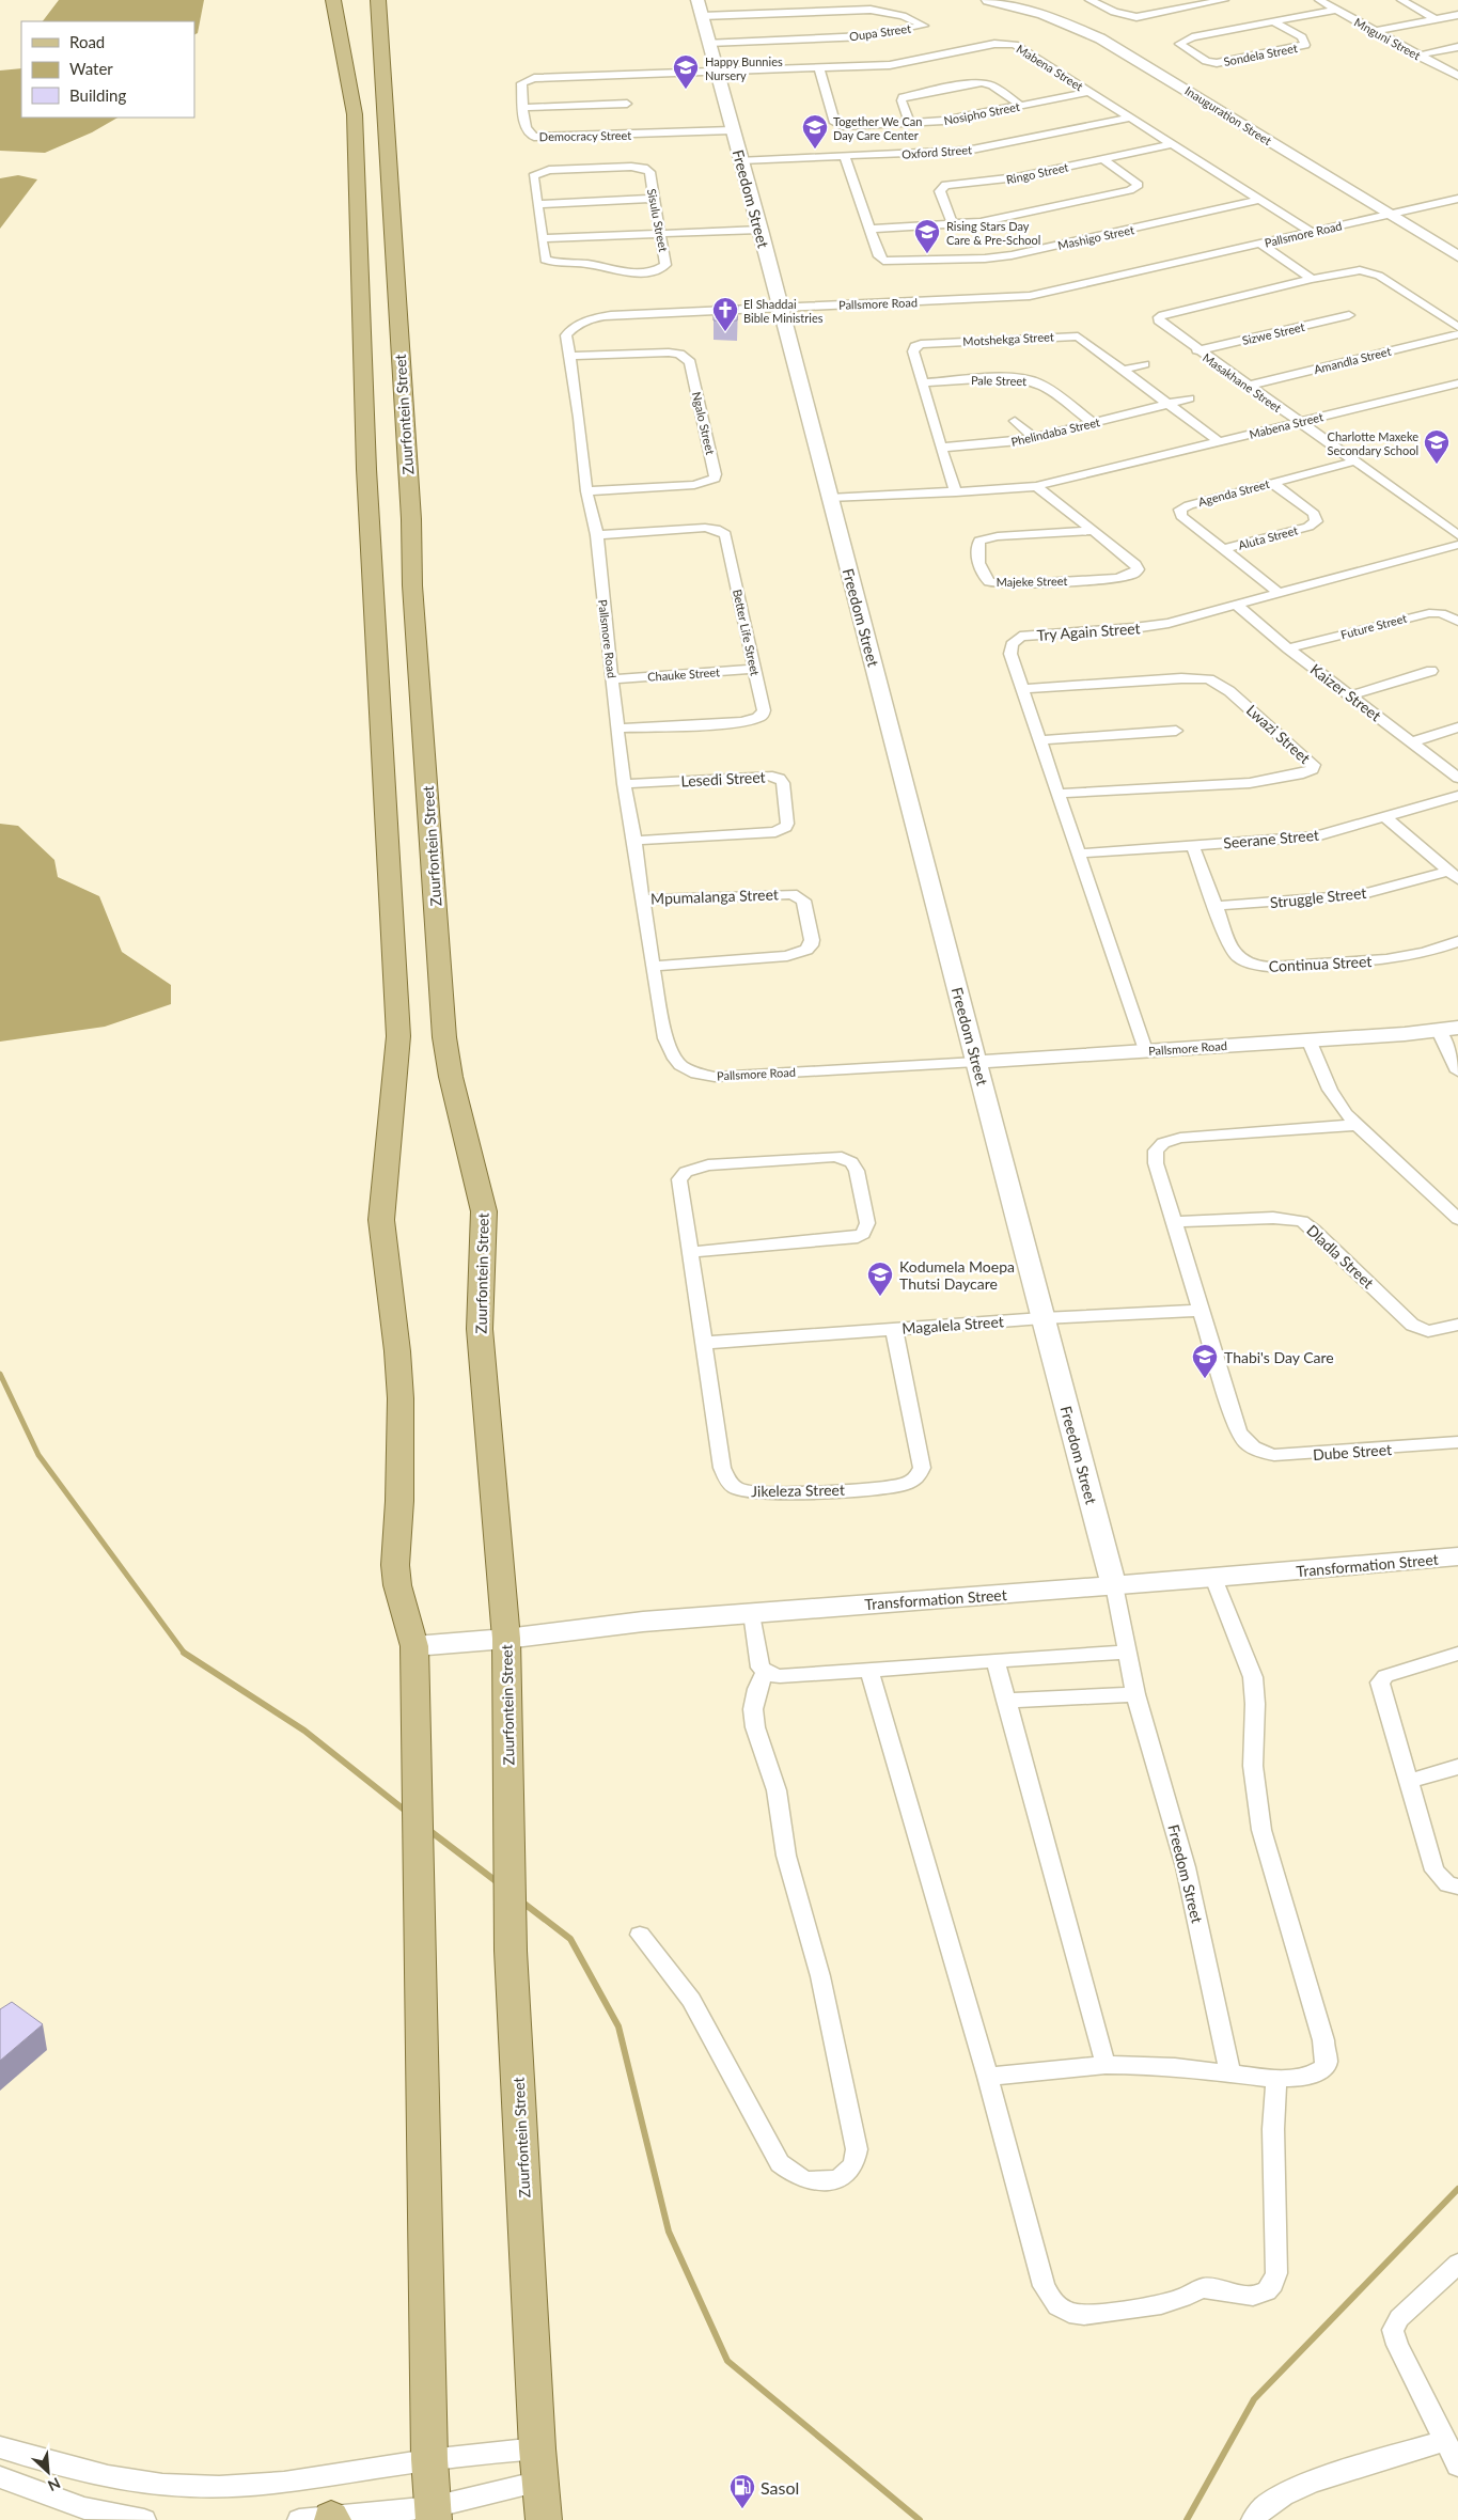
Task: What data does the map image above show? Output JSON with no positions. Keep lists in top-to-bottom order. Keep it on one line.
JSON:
{"streets":{"main road":["Zuurfontein Street"],"street":["Oupa Street","Mnguni Street","Sondela Street","Mabena Street","Nosipho Street","Inauguration Street","Democracy Street","Oxford Street","Ringo Street","Freedom Street","Sisulu Street","Pallsmore Road","Mashigo Street","Sizwe Street","Motshekga Street","Amandla Street","Pale Street","Masakhane Street","Ngalo Street","Phelindaba Street","Agenda Street","Aluta Street","Majeke Street","Future Street","Try Again Street","Better Life Street","Chauke Street","Kaizer Street","Lwazi Street","Lesedi Street","Seerane Street","Mpumalanga Street","Struggle Street","Continua Street","Dladla Street","Magalela Street","Dube Street","Jikeleza Street","Transformation Street"]},"crossings":[["Oupa Street","Freedom Street"],["Mnguni Street","Sondela Street"],["Mabena Street","Nosipho Street"],["Mabena Street","Democracy Street"],["Mabena Street","Oxford Street"],["Mabena Street","Ringo Street"],["Mabena Street","Freedom Street"],["Mabena Street","Pallsmore Road"],["Mabena Street","Mashigo Street"],["Mabena Street","Motshekga Street"],["Mabena Street","Masakhane Street"],["Mabena Street","Majeke Street"],["Inauguration Street","Pallsmore Road"],["Democracy Street","Freedom Street"],["Oxford Street","Freedom Street"],["Oxford Street","Mashigo Street"],["Freedom Street","Pallsmore Road"],["Freedom Street","Magalela Street"],["Freedom Street","Transformation Street"],["Pallsmore Road","Ngalo Street"],["Pallsmore Road","Try Again Street"],["Pallsmore Road","Better Life Street"],["Pallsmore Road","Chauke Street"],["Pallsmore Road","Lesedi Street"],["Pallsmore Road","Mpumalanga Street"],["Sizwe Street","Masakhane Street"],["Motshekga Street","Pale Street"],["Motshekga Street","Phelindaba Street"],["Amandla Street","Masakhane Street"],["Pale Street","Phelindaba Street"],["Masakhane Street","Agenda Street"],["Zuurfontein Street","Transformation Street"],["Agenda Street","Aluta Street"],["Agenda Street","Try Again Street"],["Future Street","Kaizer Street"],["Try Again Street","Kaizer Street"],["Try Again Street","Lwazi Street"],["Try Again Street","Seerane Street"],["Better Life Street","Chauke Street"],["Seerane Street","Continua Street"],["Struggle Street","Continua Street"],["Magalela Street","Dube Street"],["Magalela Street","Jikeleza Street"]],"places":{"school or university":["Happy Bunnies Nursery","Together We Can Day Care Center","Rising Stars Day Care & Pre-School","Charlotte Maxeke Secondary School","Kodumela Moepa Thutsi Daycare","Thabi's Day Care"],"church":["El Shaddai Bible Ministries"],"fuel station":["Sasol"]},"legend":["Road","Water","Building"],"north":"bottom right"}
